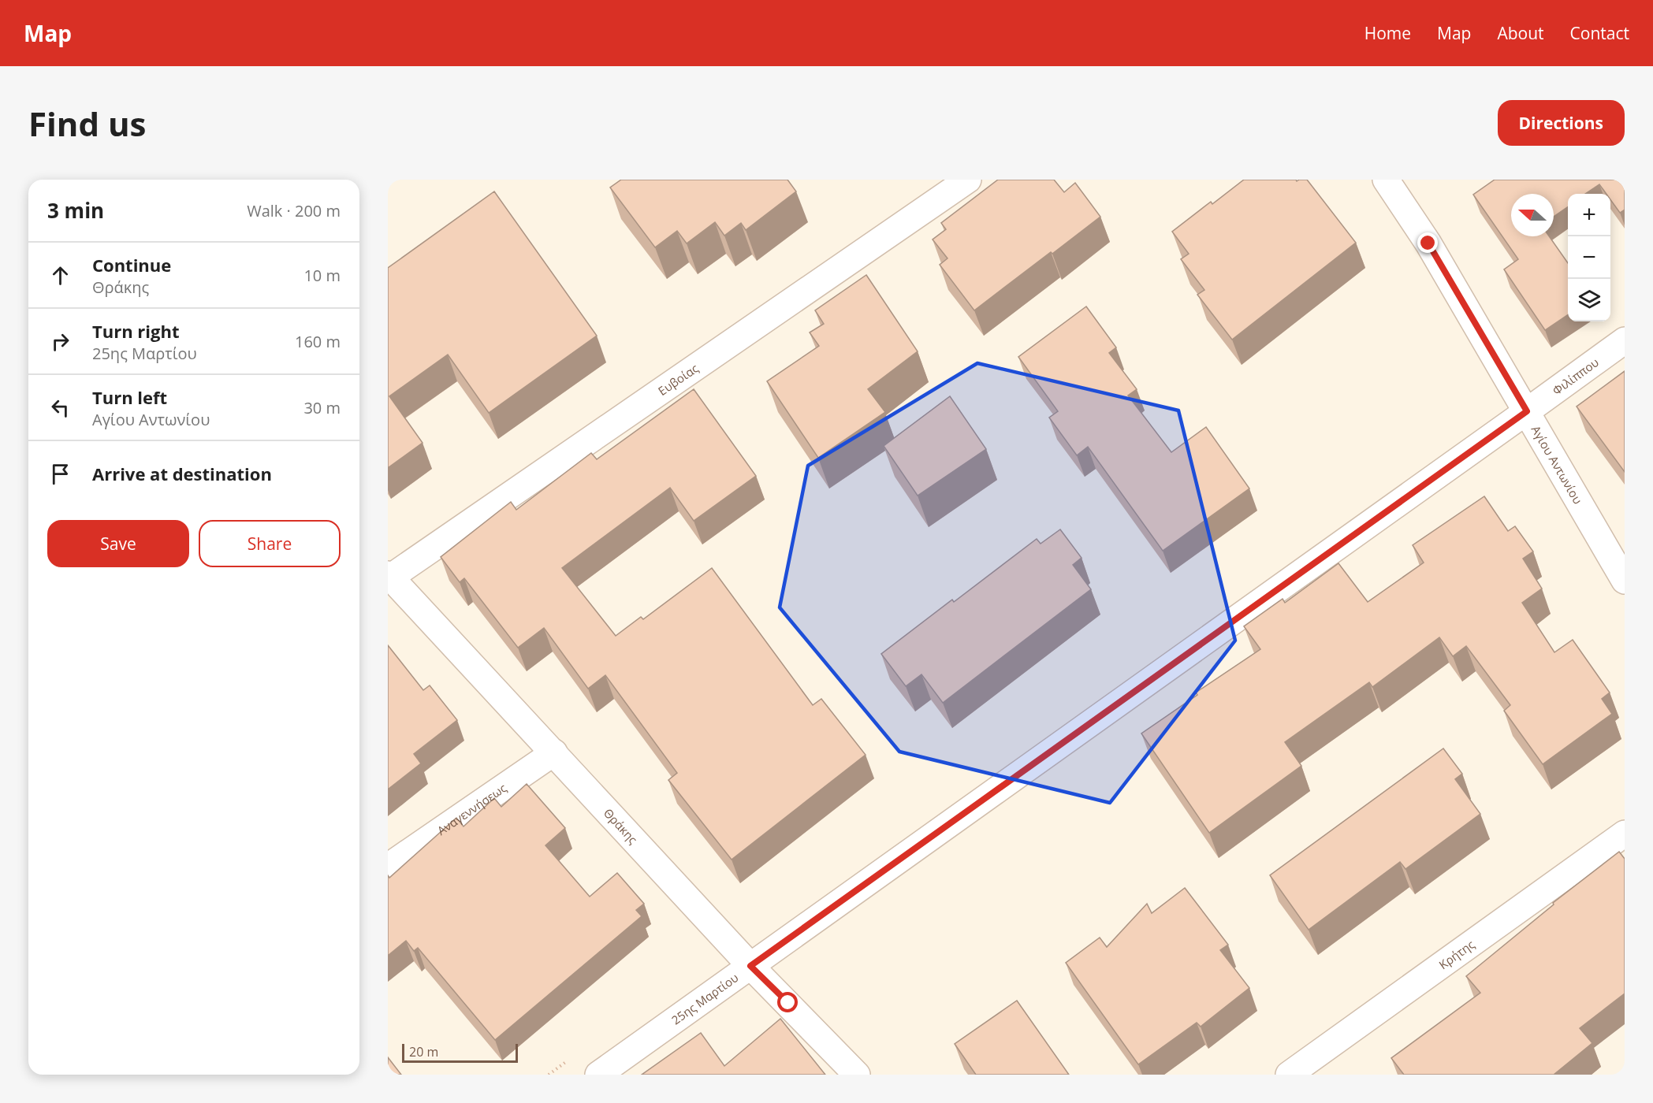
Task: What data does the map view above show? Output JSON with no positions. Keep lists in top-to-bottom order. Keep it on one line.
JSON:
{"streets":{"street":["Φιλίππου","Ευβοίας","Αγίου Αντωνίου","Αναγεννήσεως","Θράκης","Κρήτης","25ης Μαρτίου"]},"crossings":[["Φιλίππου","Αγίου Αντωνίου"],["Φιλίππου","25ης Μαρτίου"],["Ευβοίας","Θράκης"],["Αγίου Αντωνίου","25ης Μαρτίου"],["Αναγεννήσεως","Θράκης"],["Θράκης","25ης Μαρτίου"]],"scale_bar":"20 m","north":"left","page":{"header":"Map","nav":["Home","Map","About","Contact"],"buttons":["Directions",["Save","Share"]],"title":"Find us","heading":["3 min","Walk · 200 m"],"map_buttons":["+","−"],"list":[["Continue","Θράκης","10 m"],["Turn right","25ης Μαρτίου","160 m"],["Turn left","Αγίου Αντωνίου","30 m"],"Arrive at destination"],"scale":"20 m"}}
